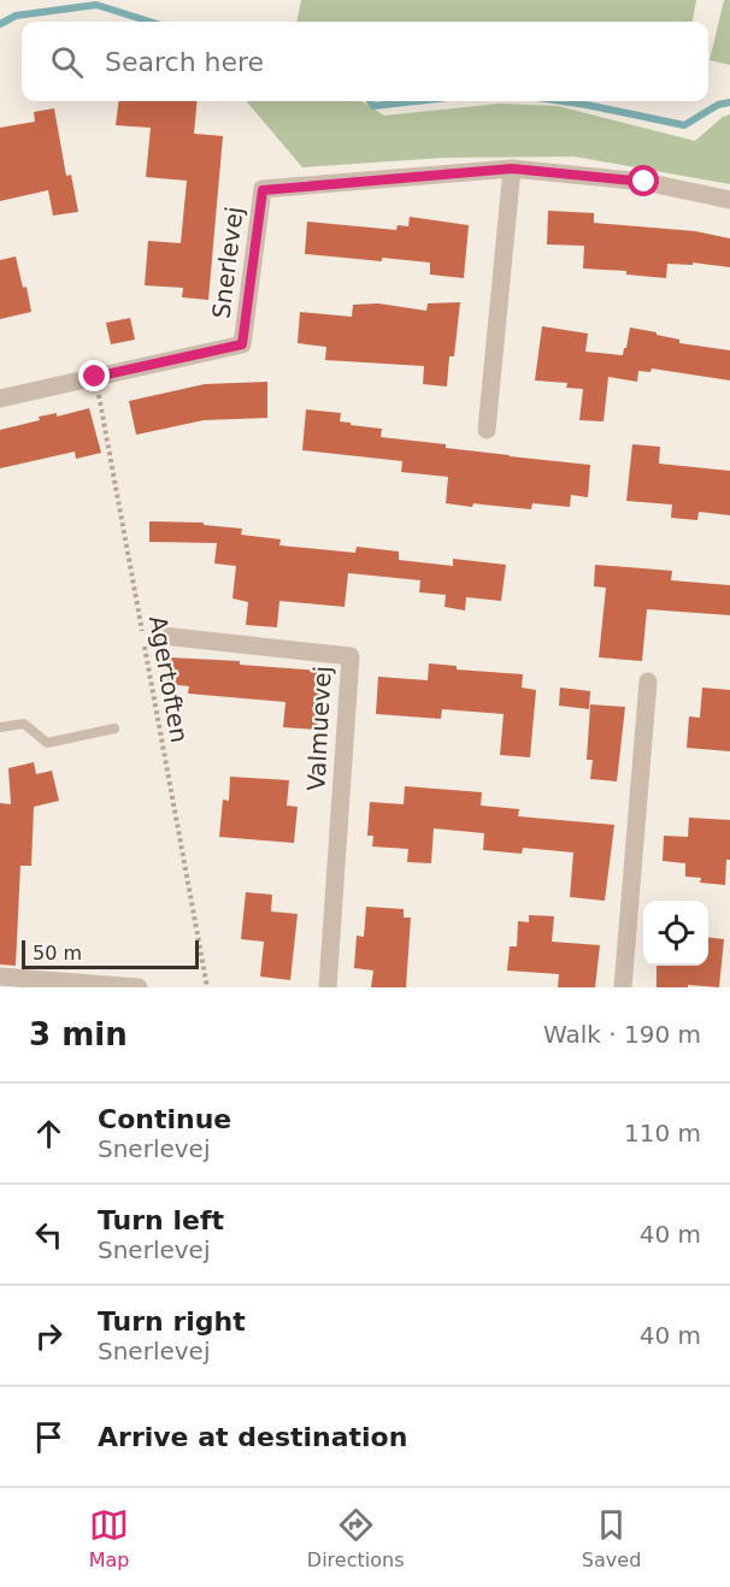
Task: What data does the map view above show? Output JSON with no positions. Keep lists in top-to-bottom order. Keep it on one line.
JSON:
{"streets":{"street":["Snerlevej","Valmuevej"],"path":["Agertoften"]},"crossings":[["Snerlevej","Agertoften"]],"scale_bar":"50 m","page":{"search":"Search here","scale":"50 m","heading":["3 min","Walk · 190 m"],"list":[["Continue","Snerlevej","110 m"],["Turn left","Snerlevej","40 m"],["Turn right","Snerlevej","40 m"],"Arrive at destination"],"nav":["Map","Directions","Saved"]}}
